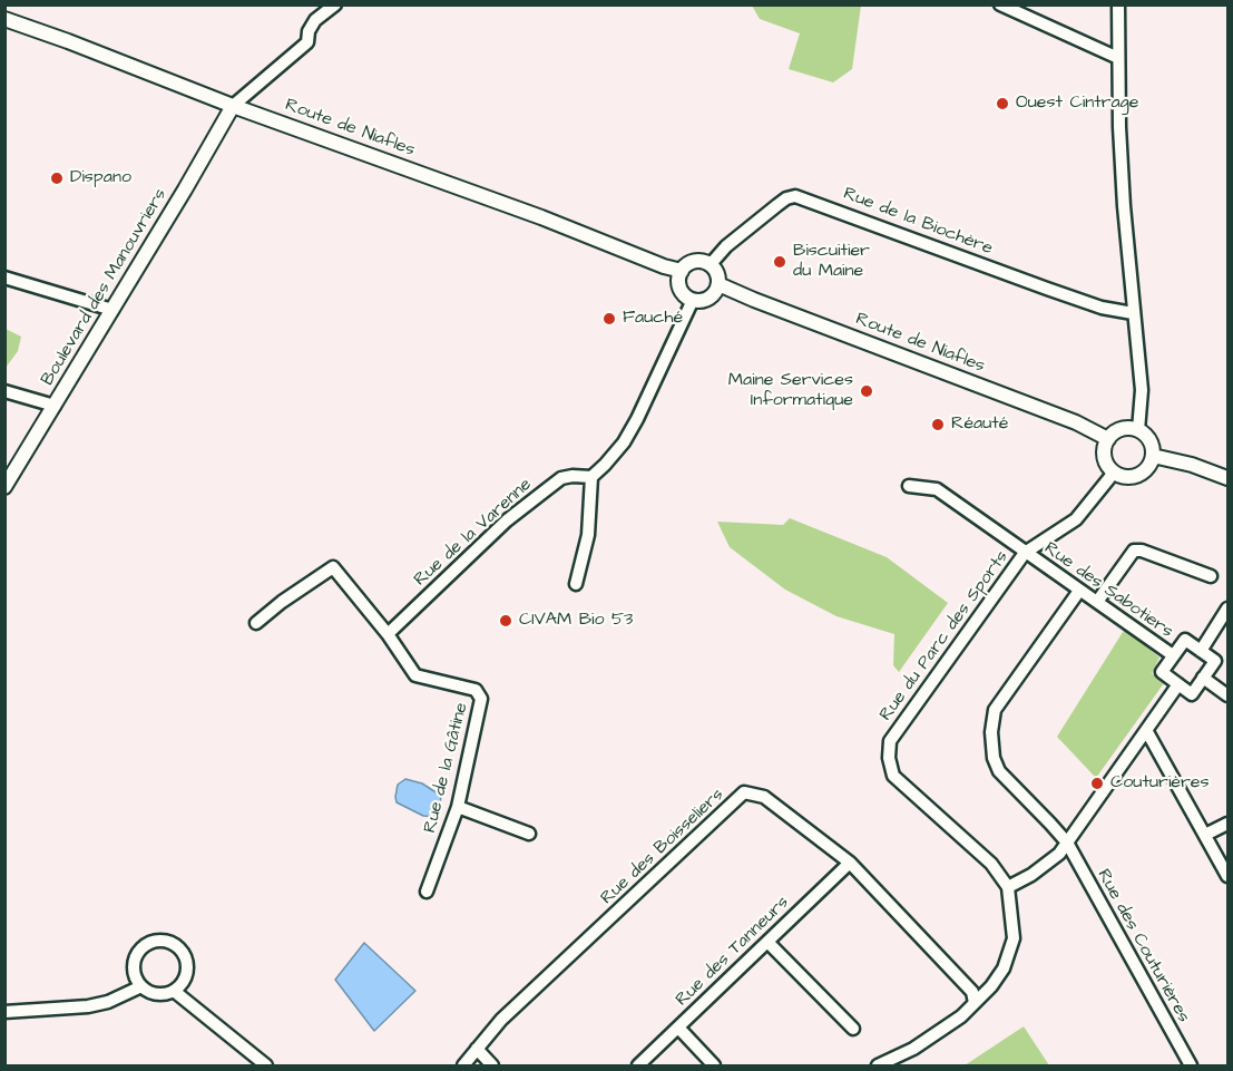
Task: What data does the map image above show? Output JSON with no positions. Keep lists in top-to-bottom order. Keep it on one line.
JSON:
{"streets":{"street":["Route de Niafles","Rue de la Biochère","Boulevard des Manouvriers","Rue de la Varenne","Rue des Sabotiers","Rue du Parc des Sports","Rue de la Gâtine","Rue des Boisseliers","Rue des Couturières","Rue des Tanneurs"]},"crossings":[["Route de Niafles","Rue de la Biochère"],["Route de Niafles","Boulevard des Manouvriers"],["Route de Niafles","Rue du Parc des Sports"],["Rue de la Varenne","Rue de la Gâtine"],["Rue des Sabotiers","Rue du Parc des Sports"],["Rue des Sabotiers","Rue des Couturières"],["Rue des Boisseliers","Rue des Tanneurs"]],"places":["Ouest Cintrage","Dispano","Biscuitier du Maine","Fauché","Maine Services Informatique","Réauté","CIVAM Bio 53","Couturières"]}
